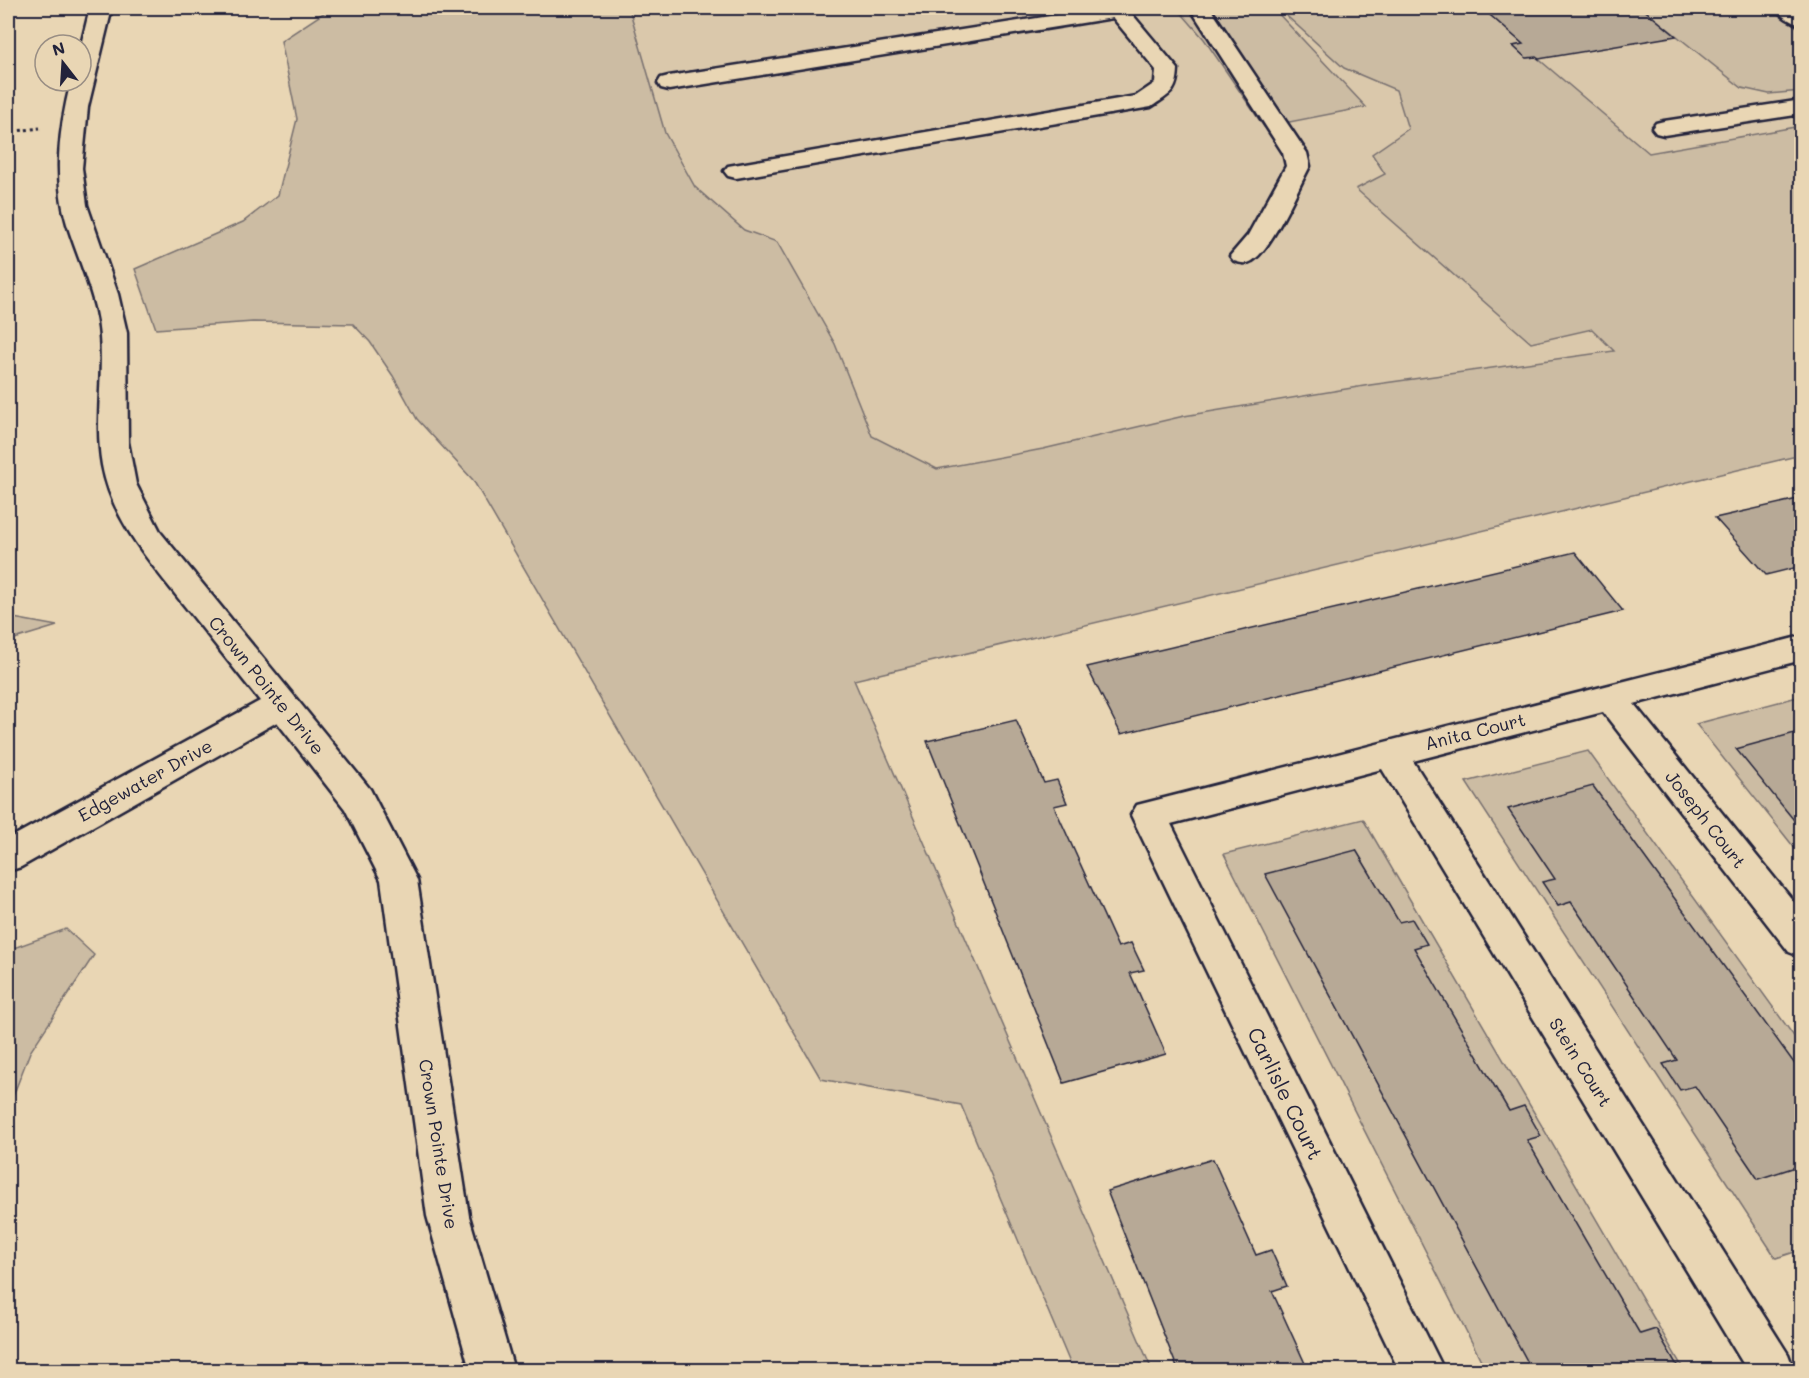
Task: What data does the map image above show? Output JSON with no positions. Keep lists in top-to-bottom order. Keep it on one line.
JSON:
{"streets":{"street":["Crown Pointe Drive","Anita Court","Edgewater Drive","Joseph Court","Stein Court","Carlisle Court"]},"crossings":[["Crown Pointe Drive","Edgewater Drive"],["Anita Court","Joseph Court"],["Anita Court","Stein Court"],["Anita Court","Carlisle Court"]],"north":"top"}
